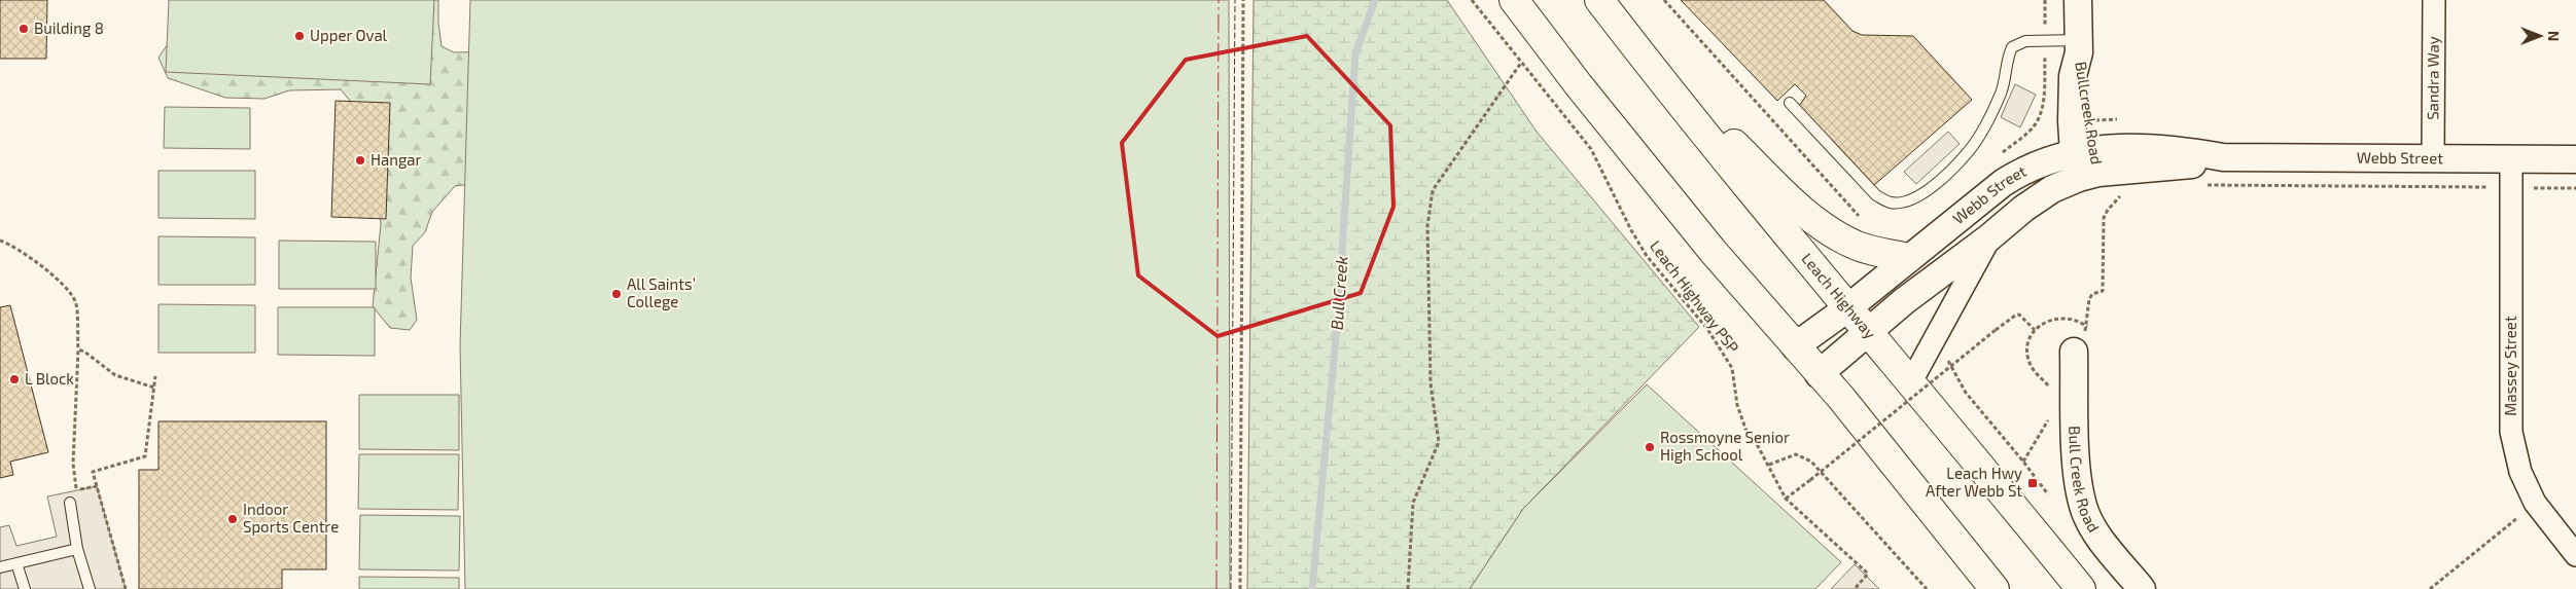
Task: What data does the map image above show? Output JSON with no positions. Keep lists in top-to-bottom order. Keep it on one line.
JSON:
{"streets":{"highway":["Leach Highway"],"street":["Sandra Way","Bullcreek Road","Webb Street","Massey Street","Bull Creek Road"],"path":["Leach Highway PSP"]},"crossings":[["Sandra Way","Webb Street"],["Bullcreek Road","Webb Street"],["Webb Street","Leach Highway"],["Webb Street","Massey Street"]],"water":["Bull Creek"],"places":{"other":["Building 8","Upper Oval","Hangar","All Saints’ College","L Block","Rossmoyne Senior High School","Indoor Sports Centre"],"transit":["Leach Hwy After Webb St"]},"north":"right"}
